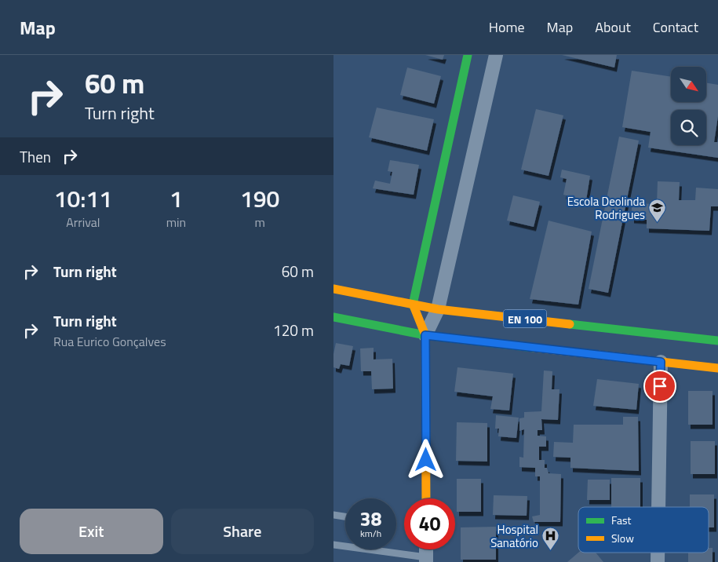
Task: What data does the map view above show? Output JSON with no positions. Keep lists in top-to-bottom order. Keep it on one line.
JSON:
{"streets":{"main road":["EN 100"]},"places":{"school or university":["Escola Deolinda Rodrigues"],"hospital":["Hospital Sanatório"]},"legend":["Fast","Slow"],"north":"bottom right","page":{"header":"Map","nav":["Home","Map","About","Contact"],"turn":["60 m","Turn right"],"then":"Then","eta":["10:11","Arrival","1","min","190","m"],"list":[{"name":"Turn right","value":"60 m"},{"name":"Turn right","note":"Rua Eurico Gonçalves","value":"120 m"}],"speed":"38 km/h","limit":"40","buttons":["Exit","Share"]}}
